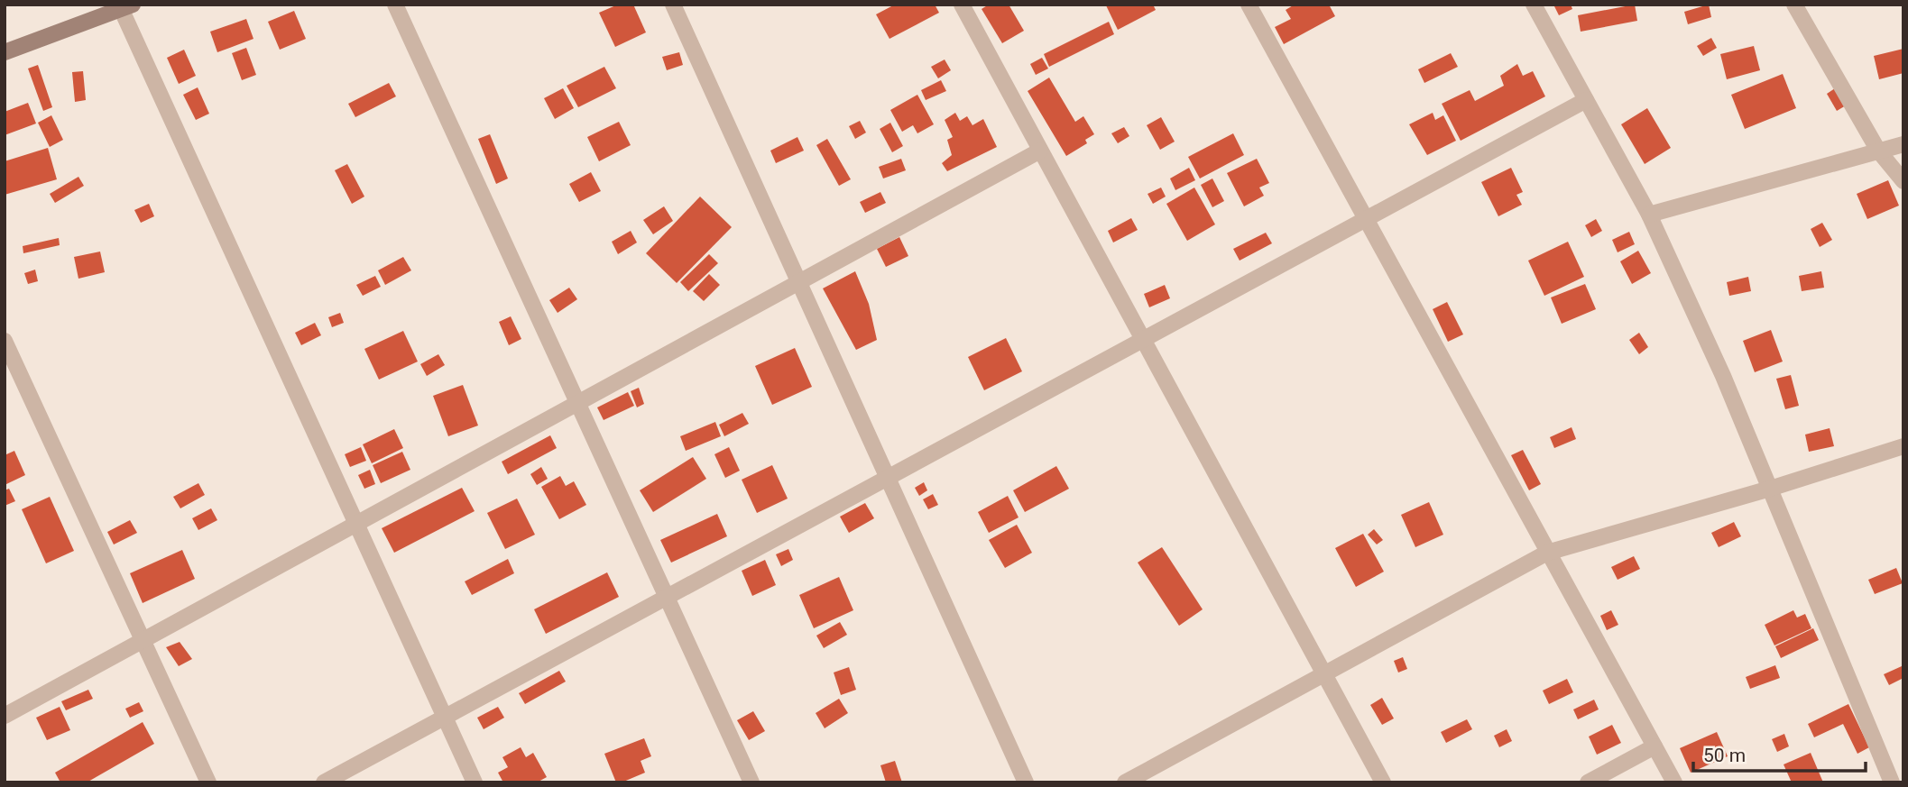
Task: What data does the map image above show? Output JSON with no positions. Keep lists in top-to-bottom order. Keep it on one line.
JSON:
{"scale_bar":"50 m"}
